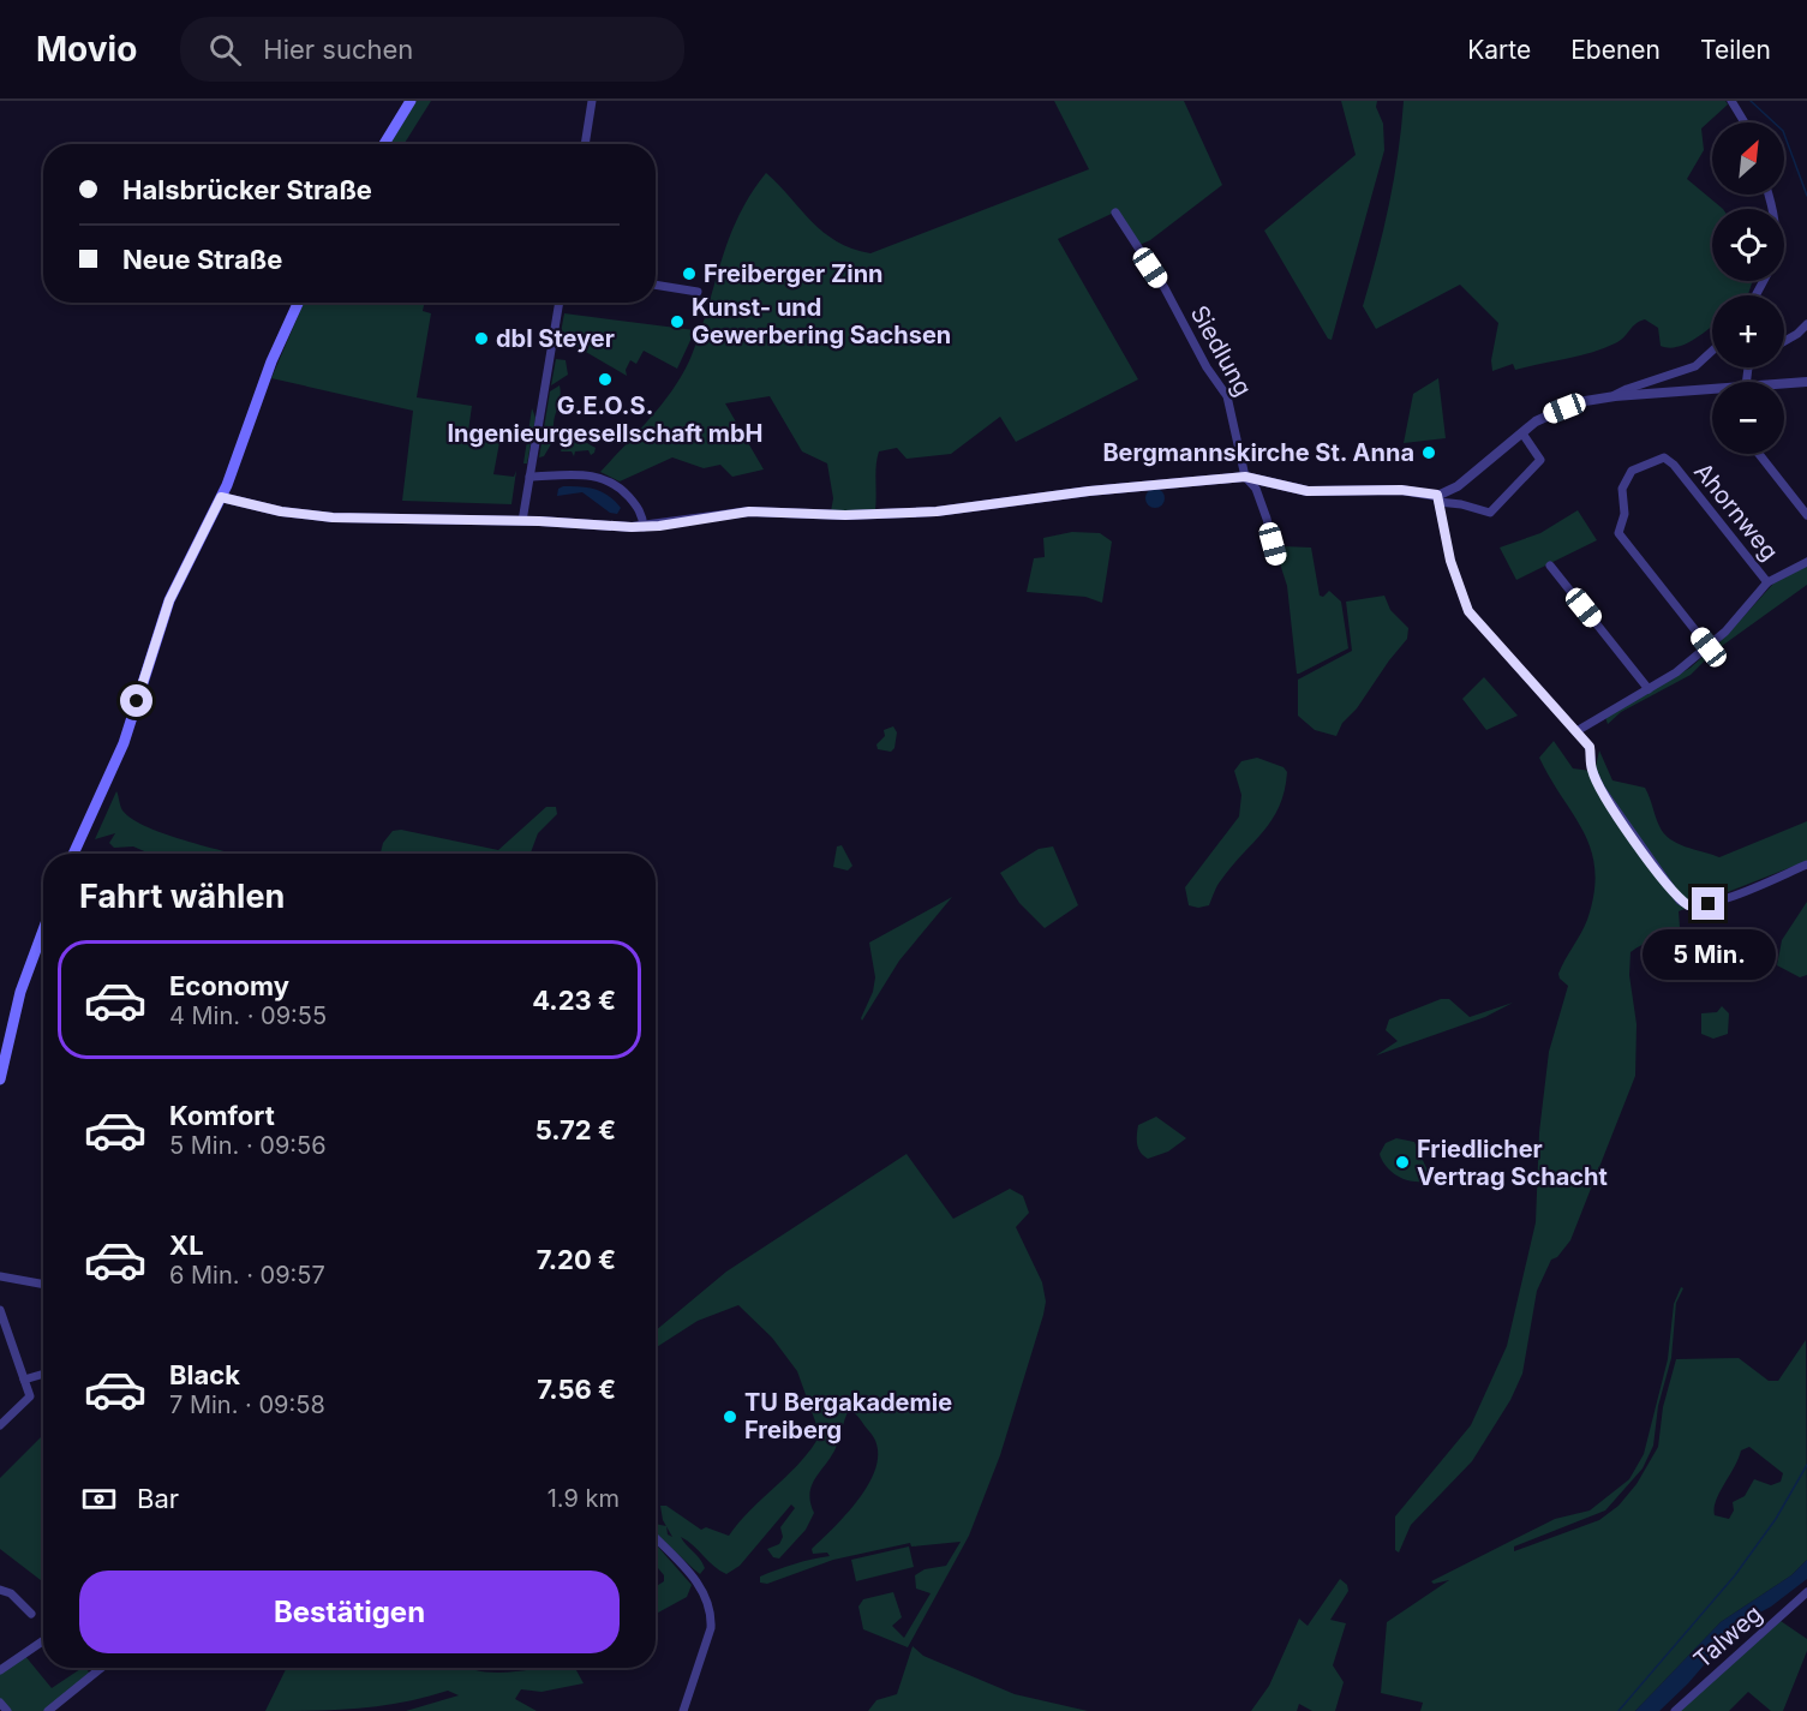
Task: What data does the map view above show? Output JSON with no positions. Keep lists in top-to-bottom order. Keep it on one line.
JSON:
{"streets":{"street":["Siedlung","Ahornweg","Talweg"]},"places":["Freiberger Zinn","Kunst- und Gewerbering Sachsen","dbl Steyer","G.E.O.S. Ingenieurgesellschaft mbH","Bergmannskirche St. Anna","Friedlicher Vertrag Schacht","TU Bergakademie Freiberg"],"north":"top right","page":{"header":"Movio","search":"Hier suchen","nav":["Karte","Ebenen","Teilen"],"map_buttons":["+","−"],"banner":["Halsbrücker Straße","Neue Straße"],"heading":"Fahrt wählen","bubble":"5 Min.","list":[{"name":"Economy","note":"4 Min. · 09:55","value":"4.23 €"},{"name":"Komfort","note":"5 Min. · 09:56","value":"5.72 €"},{"name":"XL","note":"6 Min. · 09:57","value":"7.20 €"},{"name":"Black","note":"7 Min. · 09:58","value":"7.56 €"}],"pay":["Bar","1.9 km"],"buttons":"Bestätigen"}}
